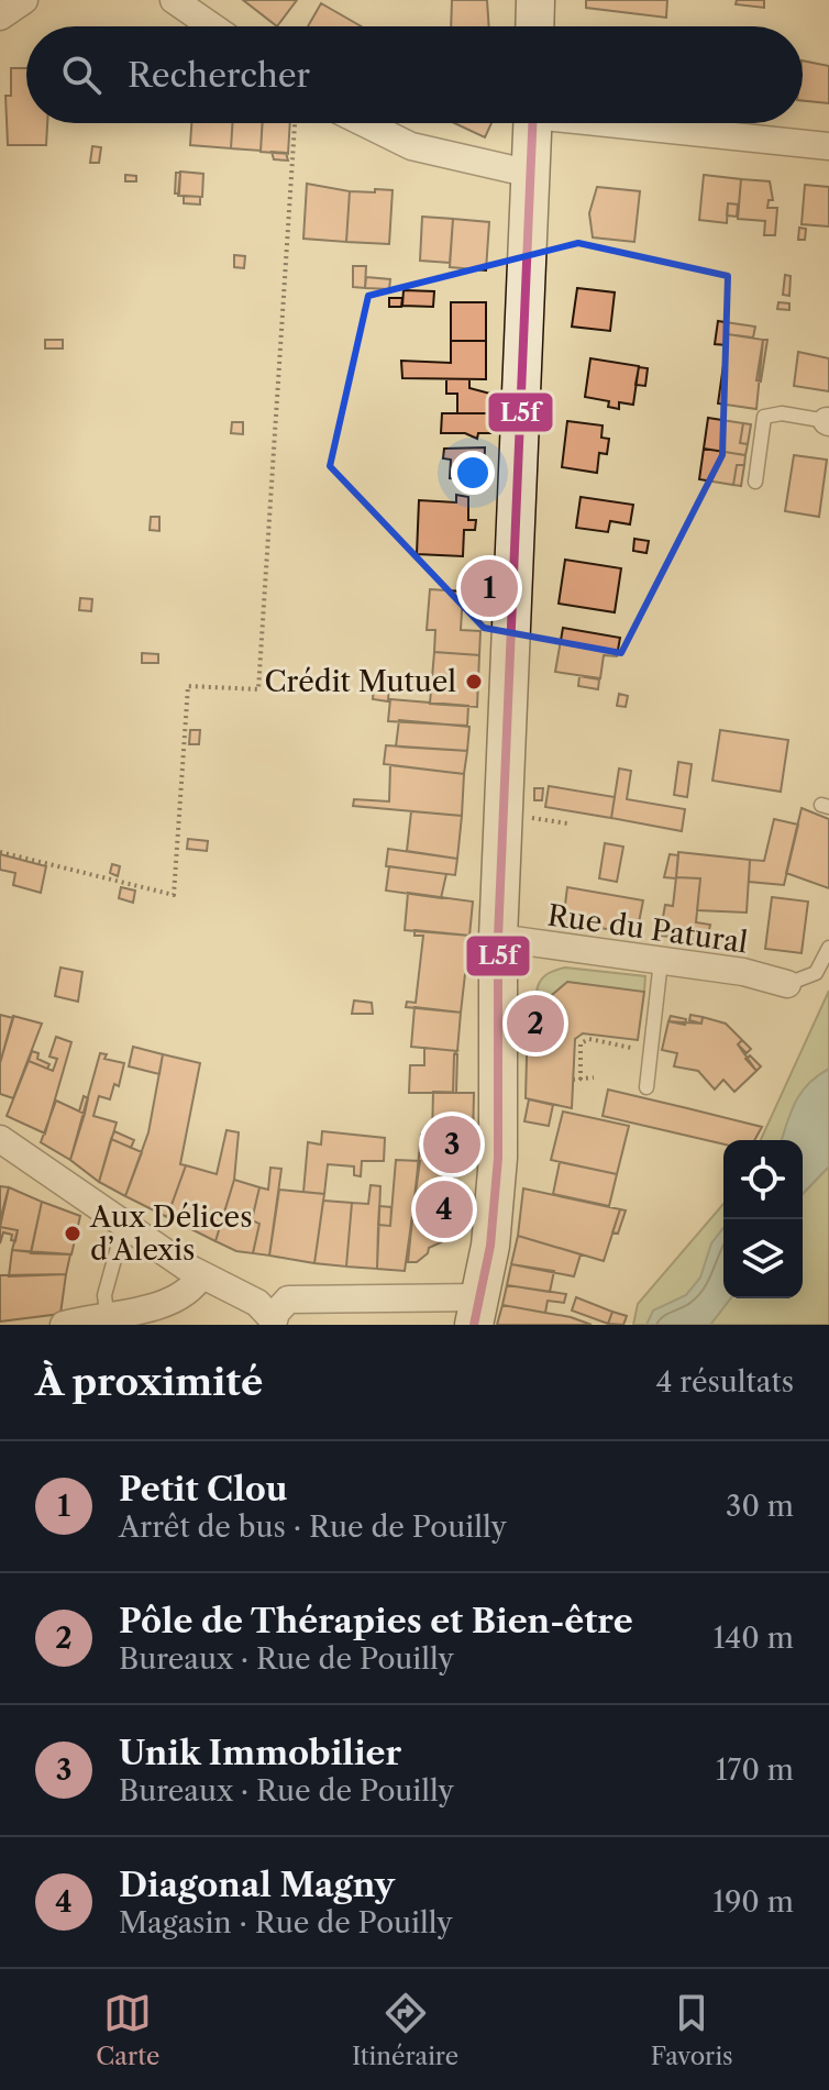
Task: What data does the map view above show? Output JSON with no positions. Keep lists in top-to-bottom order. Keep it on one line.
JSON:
{"streets":{"street":["Rue du Patural"]},"places":["Crédit Mutuel","Aux Délices d’Alexis"],"lines":["transit line L5f"],"page":{"search":"Rechercher","pins":["1","2","3","4"],"heading":["À proximité","4 résultats"],"list":[{"mark":"1","name":"Petit Clou","note":"Arrêt de bus · Rue de Pouilly","value":"30 m"},{"mark":"2","name":"Pôle de Thérapies et Bien-être","note":"Bureaux · Rue de Pouilly","value":"140 m"},{"mark":"3","name":"Unik Immobilier","note":"Bureaux · Rue de Pouilly","value":"170 m"},{"mark":"4","name":"Diagonal Magny","note":"Magasin · Rue de Pouilly","value":"190 m"}],"nav":["Carte","Itinéraire","Favoris"]}}
